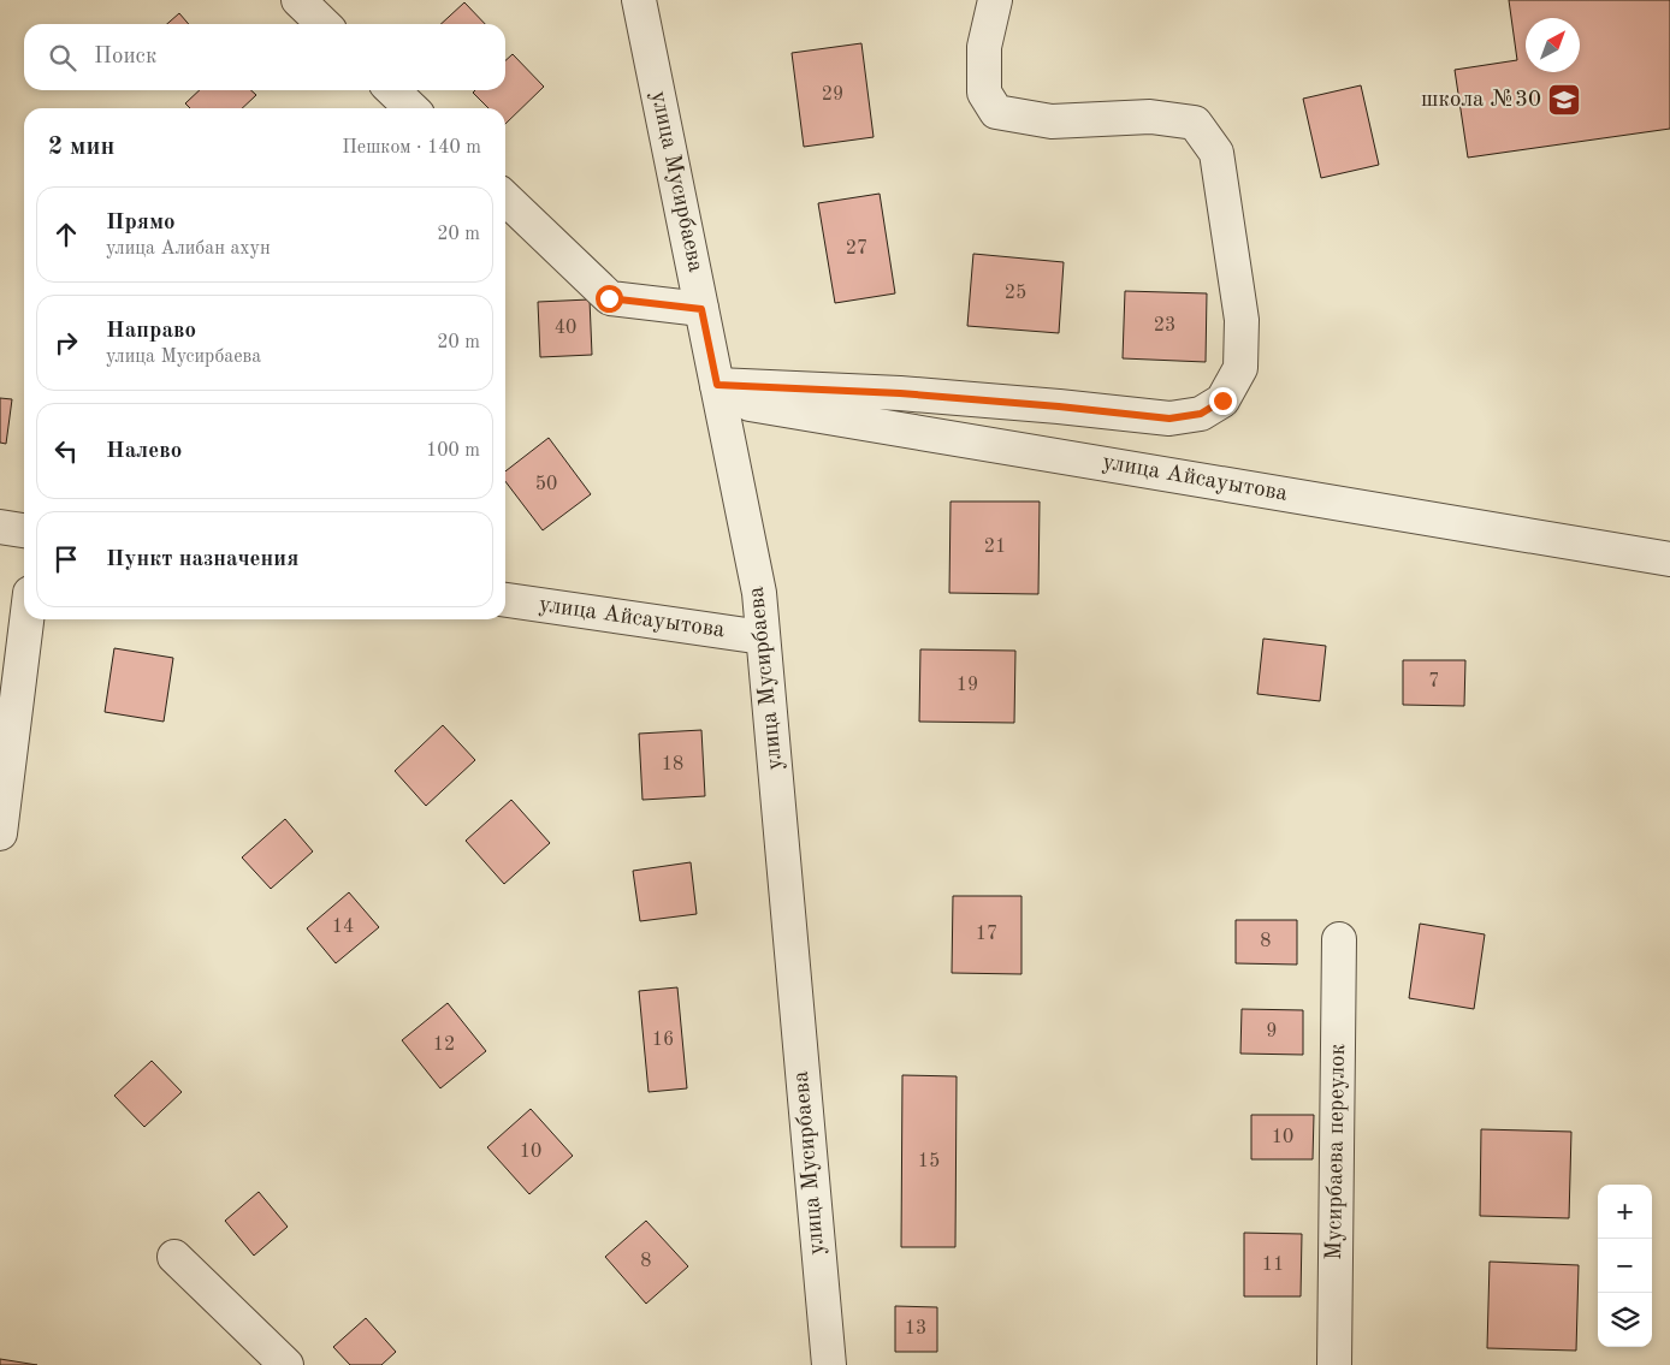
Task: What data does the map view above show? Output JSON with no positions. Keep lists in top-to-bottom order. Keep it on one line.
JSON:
{"streets":{"street":["улица Мусирбаева","улица Айсауытова","Мусирбаева переулок"]},"crossings":[["улица Мусирбаева","улица Айсауытова"]],"places":{"school or university":["школа №30"]},"house_numbers":["29","27","25","23","40","50","21","7","19","18","14","17","8","9","16","12","10","10","15","8","11","13"],"north":"top right","page":{"search":"Поиск","heading":["2 мин","Пешком · 140 m"],"list":[["Прямо","улица Алибан ахун","20 m"],["Направо","улица Мусирбаева","20 m"],["Налево","100 m"],"Пункт назначения"],"map_buttons":["+","−"]}}
